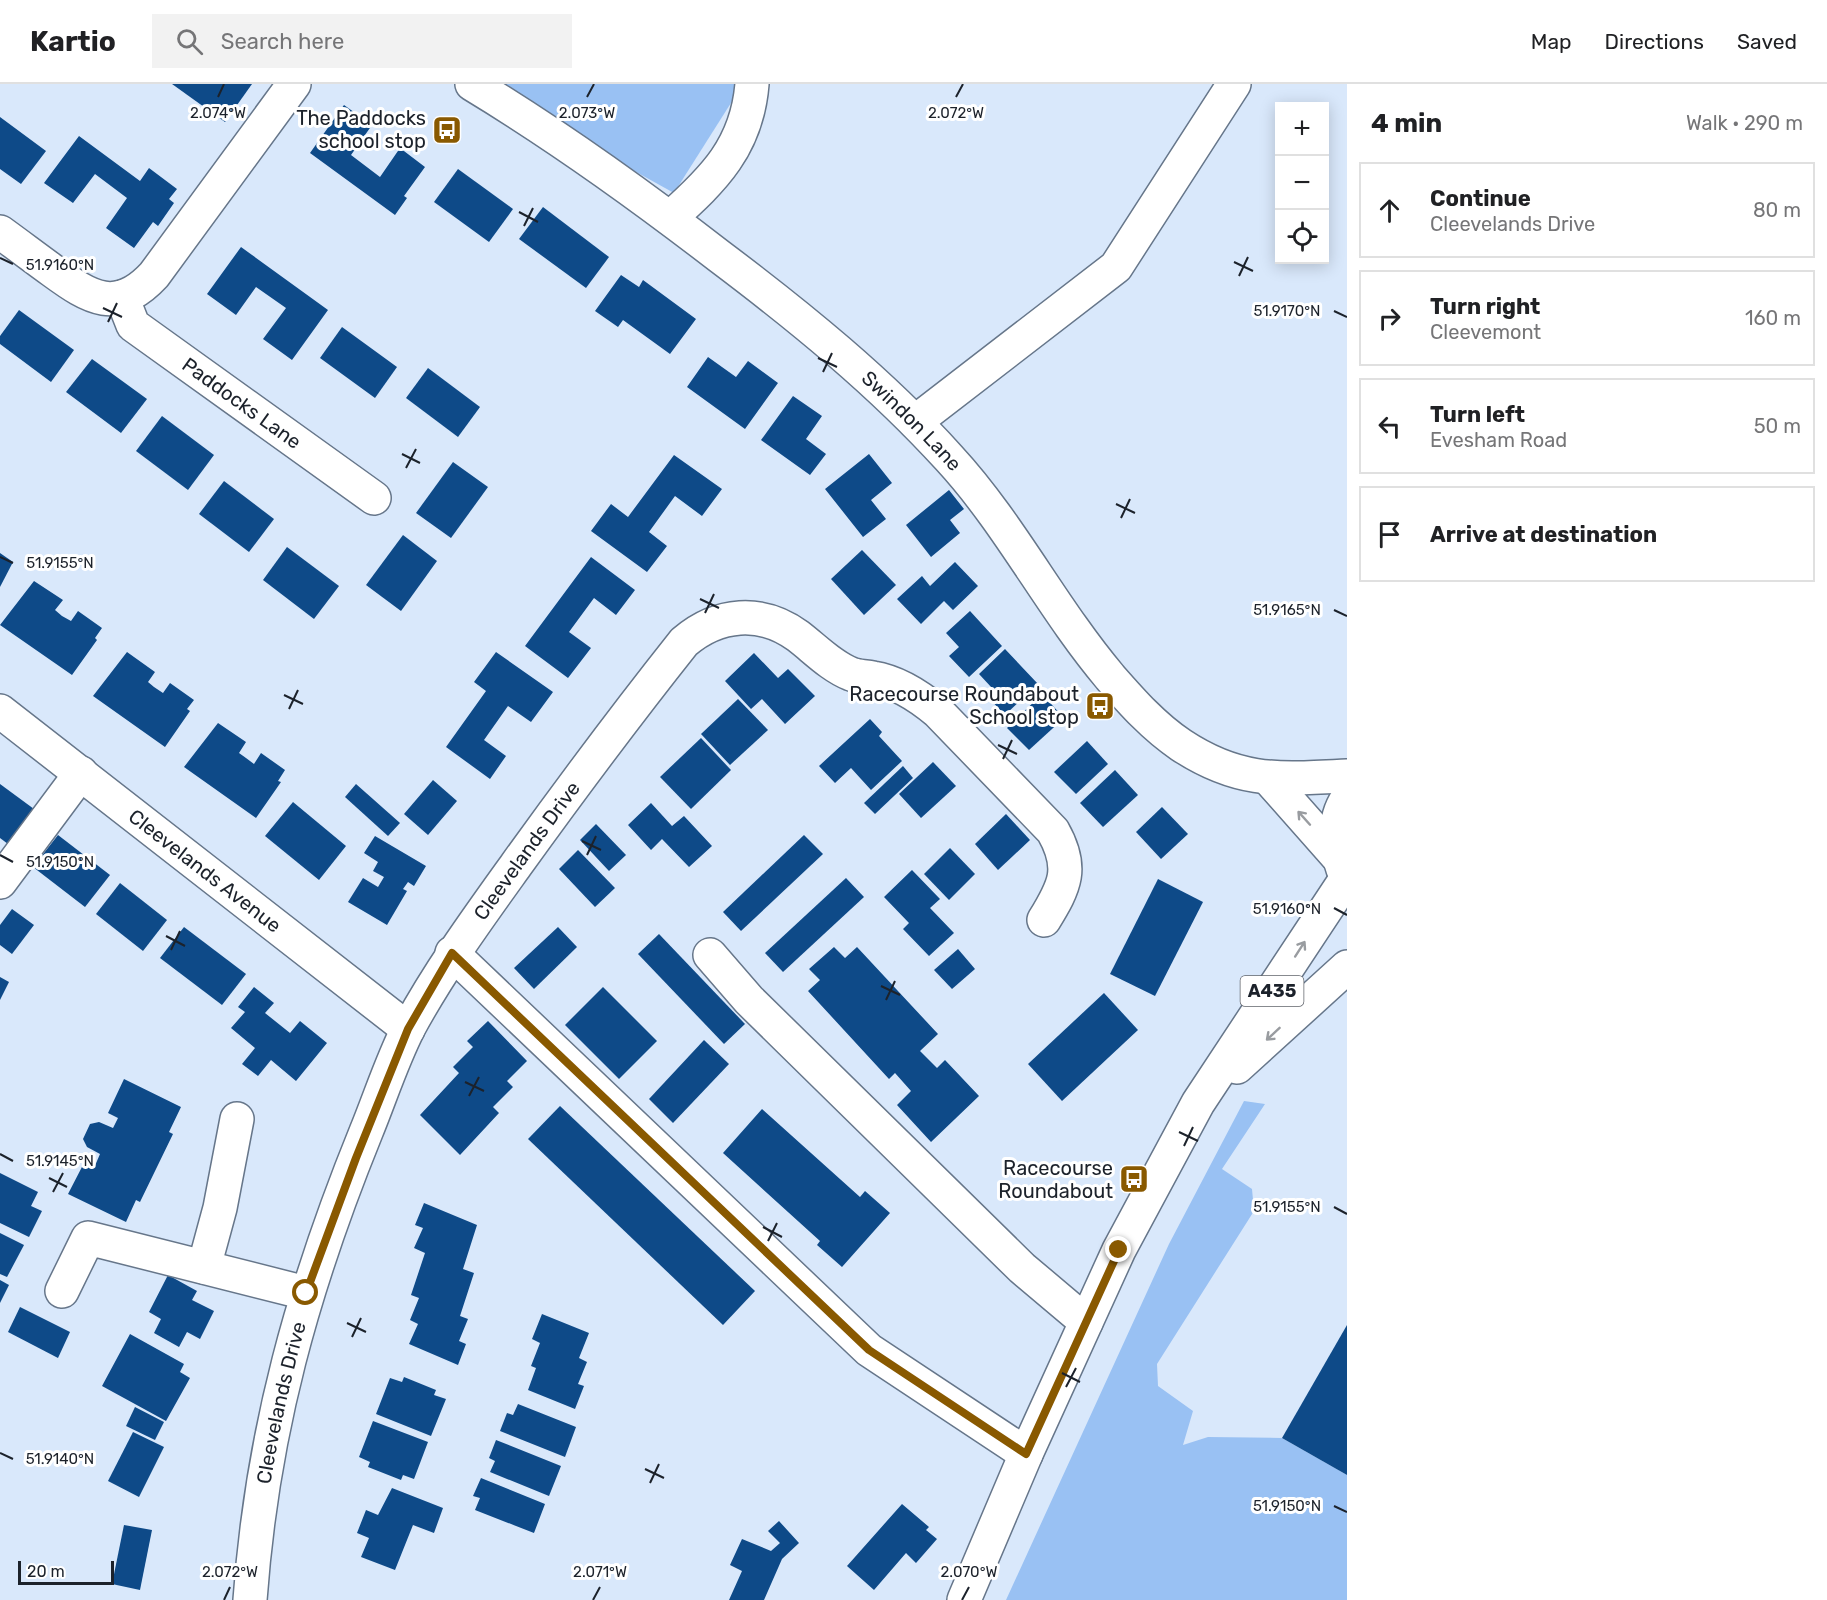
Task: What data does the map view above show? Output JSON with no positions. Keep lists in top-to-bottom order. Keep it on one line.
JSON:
{"streets":{"street":["Paddocks Lane","Swindon Lane","Cleevelands Drive","Cleevelands Avenue","A435"]},"crossings":[["Cleevelands Drive","Cleevelands Avenue"]],"places":{"bus stop":["The Paddocks school stop","Racecourse Roundabout School stop","Racecourse Roundabout"]},"scale_bar":"20 m","page":{"header":"Kartio","search":"Search here","nav":["Map","Directions","Saved"],"heading":["4 min","Walk · 290 m"],"map_buttons":["+","−"],"list":[["Continue","Cleevelands Drive","80 m"],["Turn right","Cleevemont","160 m"],["Turn left","Evesham Road","50 m"],"Arrive at destination"],"scale":"20 m"},"coordinates":["2.074°W","2.073°W","2.072°W","51.9160°N","51.9170°N","51.9155°N","51.9165°N","51.9150°N","51.9145°N","51.9140°N","2.071°W","2.070°W"]}
